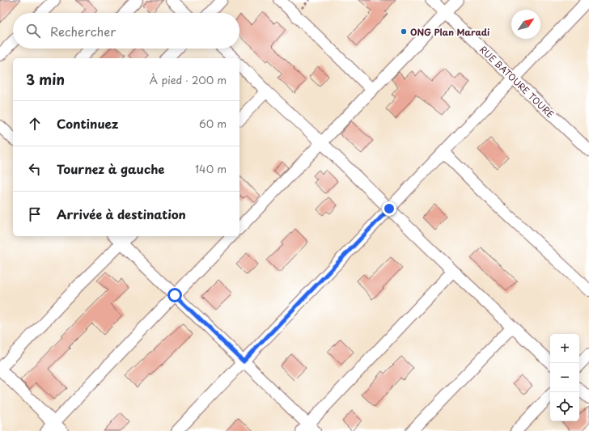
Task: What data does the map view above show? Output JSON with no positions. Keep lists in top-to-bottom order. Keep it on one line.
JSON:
{"streets":{"street":["RUE BATOURE TOURE"]},"places":["ONG Plan Maradi"],"north":"top right","page":{"search":"Rechercher","heading":["3 min","À pied · 200 m"],"list":[["Continuez","60 m"],["Tournez à gauche","140 m"],"Arrivée à destination"],"map_buttons":["+","−"]}}
